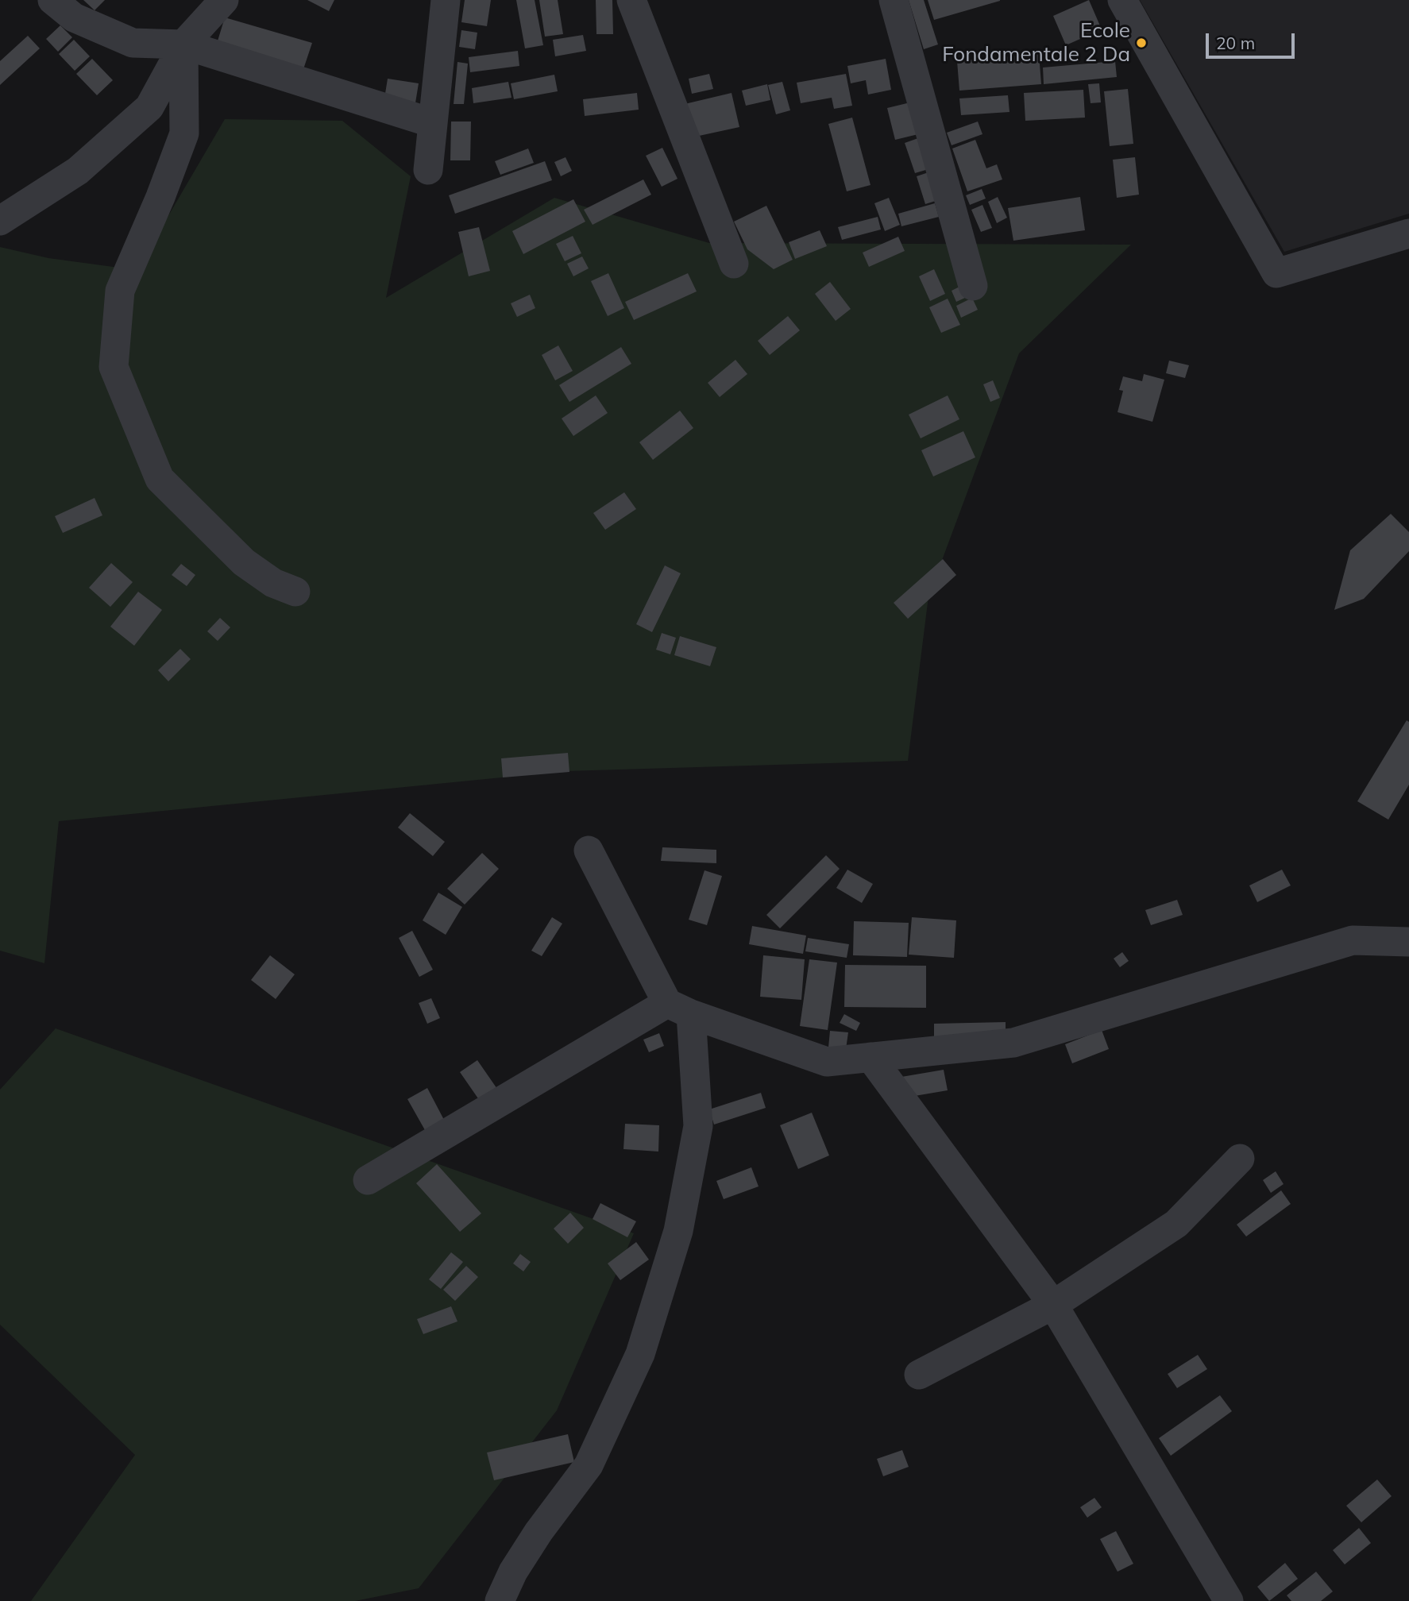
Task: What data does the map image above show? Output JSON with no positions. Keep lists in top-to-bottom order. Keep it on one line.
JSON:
{"places":["Ecole Fondamentale 2 Da"],"scale_bar":"20 m"}
